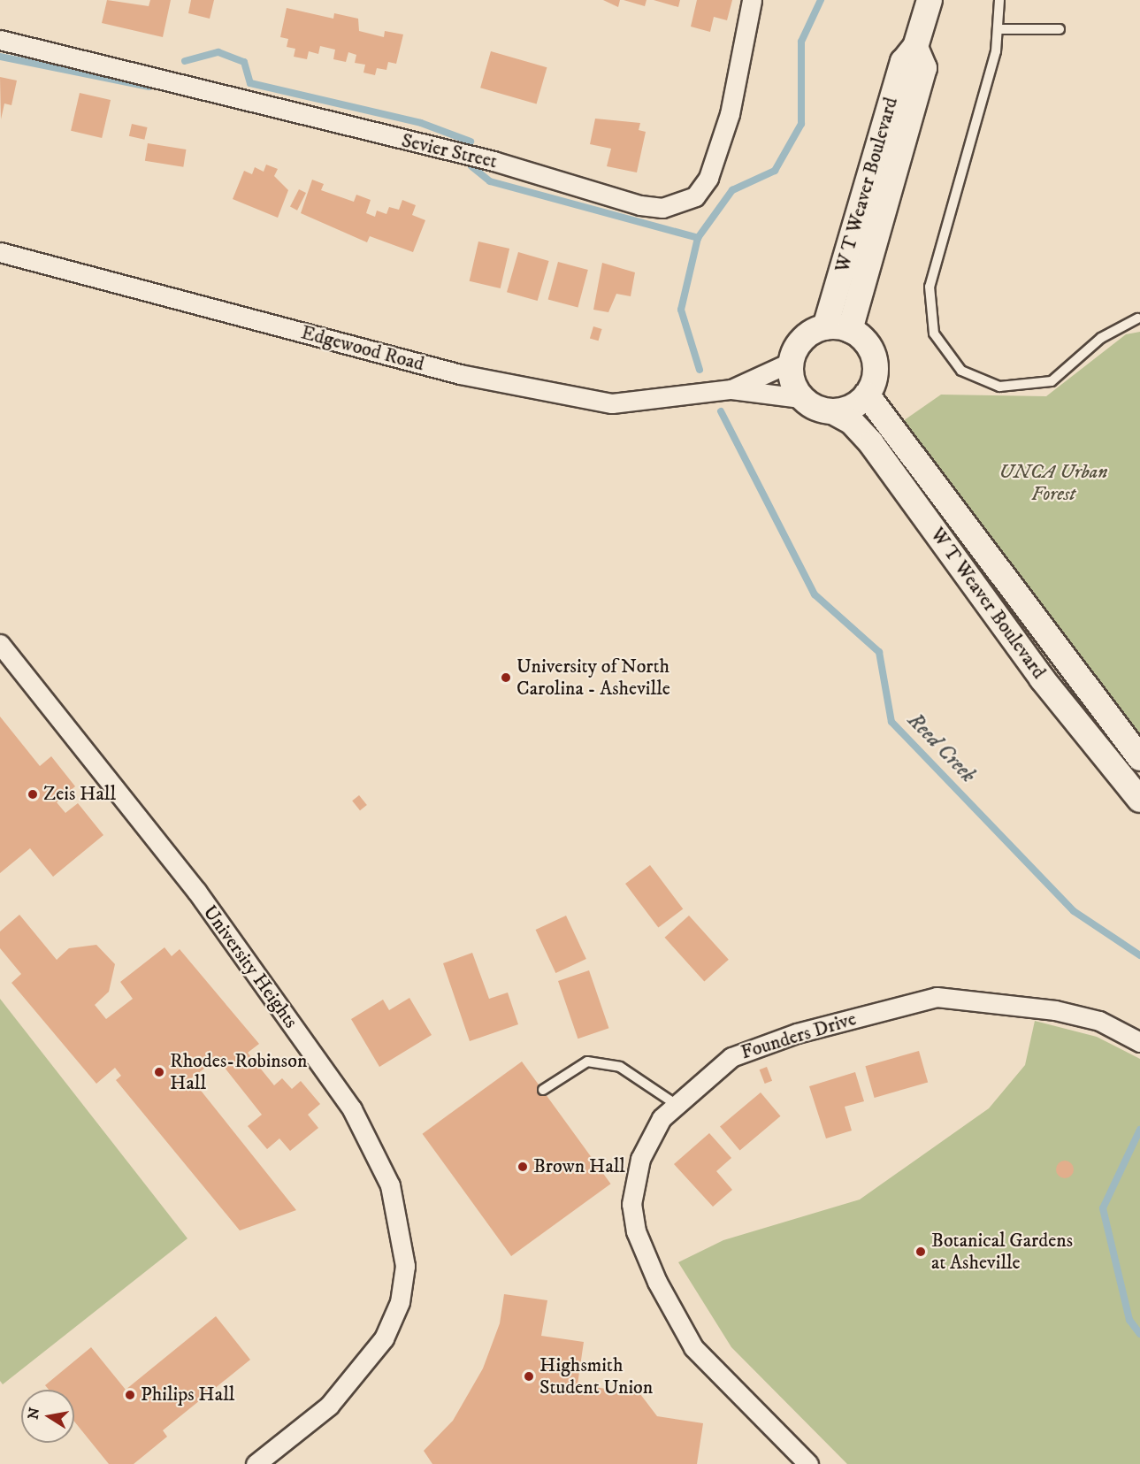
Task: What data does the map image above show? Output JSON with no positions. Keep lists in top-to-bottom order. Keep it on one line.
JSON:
{"streets":{"main road":["W T Weaver Boulevard"],"street":["Sevier Street","Edgewood Road","University Heights","Founders Drive"]},"crossings":[["W T Weaver Boulevard","Edgewood Road"]],"water":["Reed Creek"],"parks":["UNCA Urban Forest"],"places":["University of North Carolina - Asheville","Zeis Hall","Rhodes-Robinson Hall","Brown Hall","Botanical Gardens at Asheville","Highsmith Student Union","Philips Hall"],"north":"left"}
